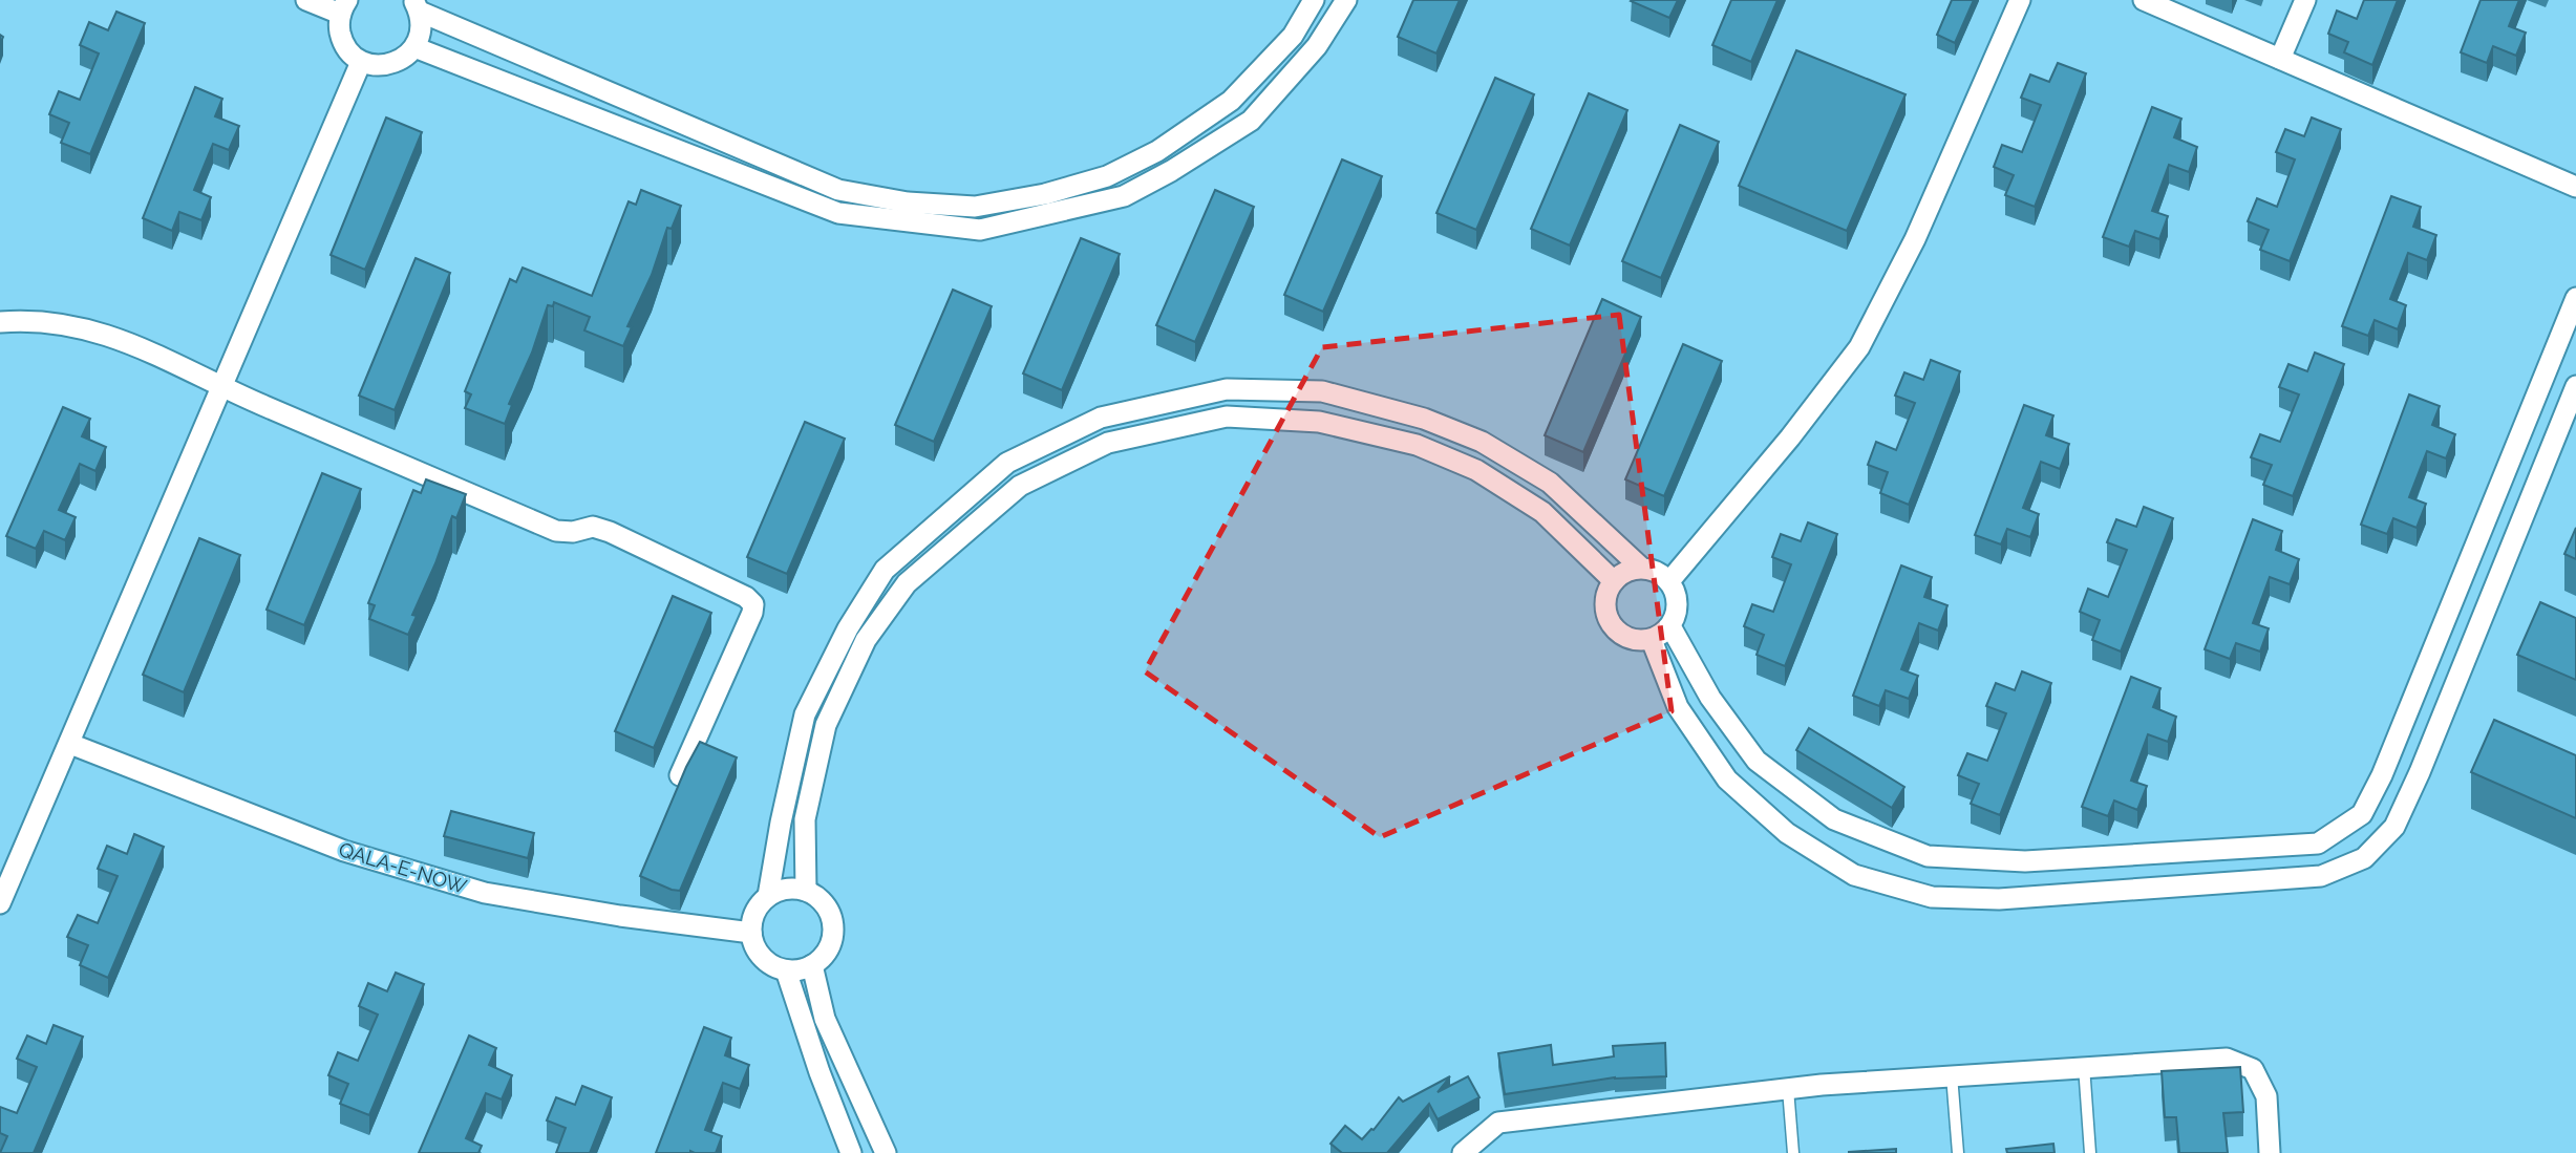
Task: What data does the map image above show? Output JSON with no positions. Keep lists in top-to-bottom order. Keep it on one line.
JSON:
{"streets":{"street":["QALA-E-NOW"]}}
